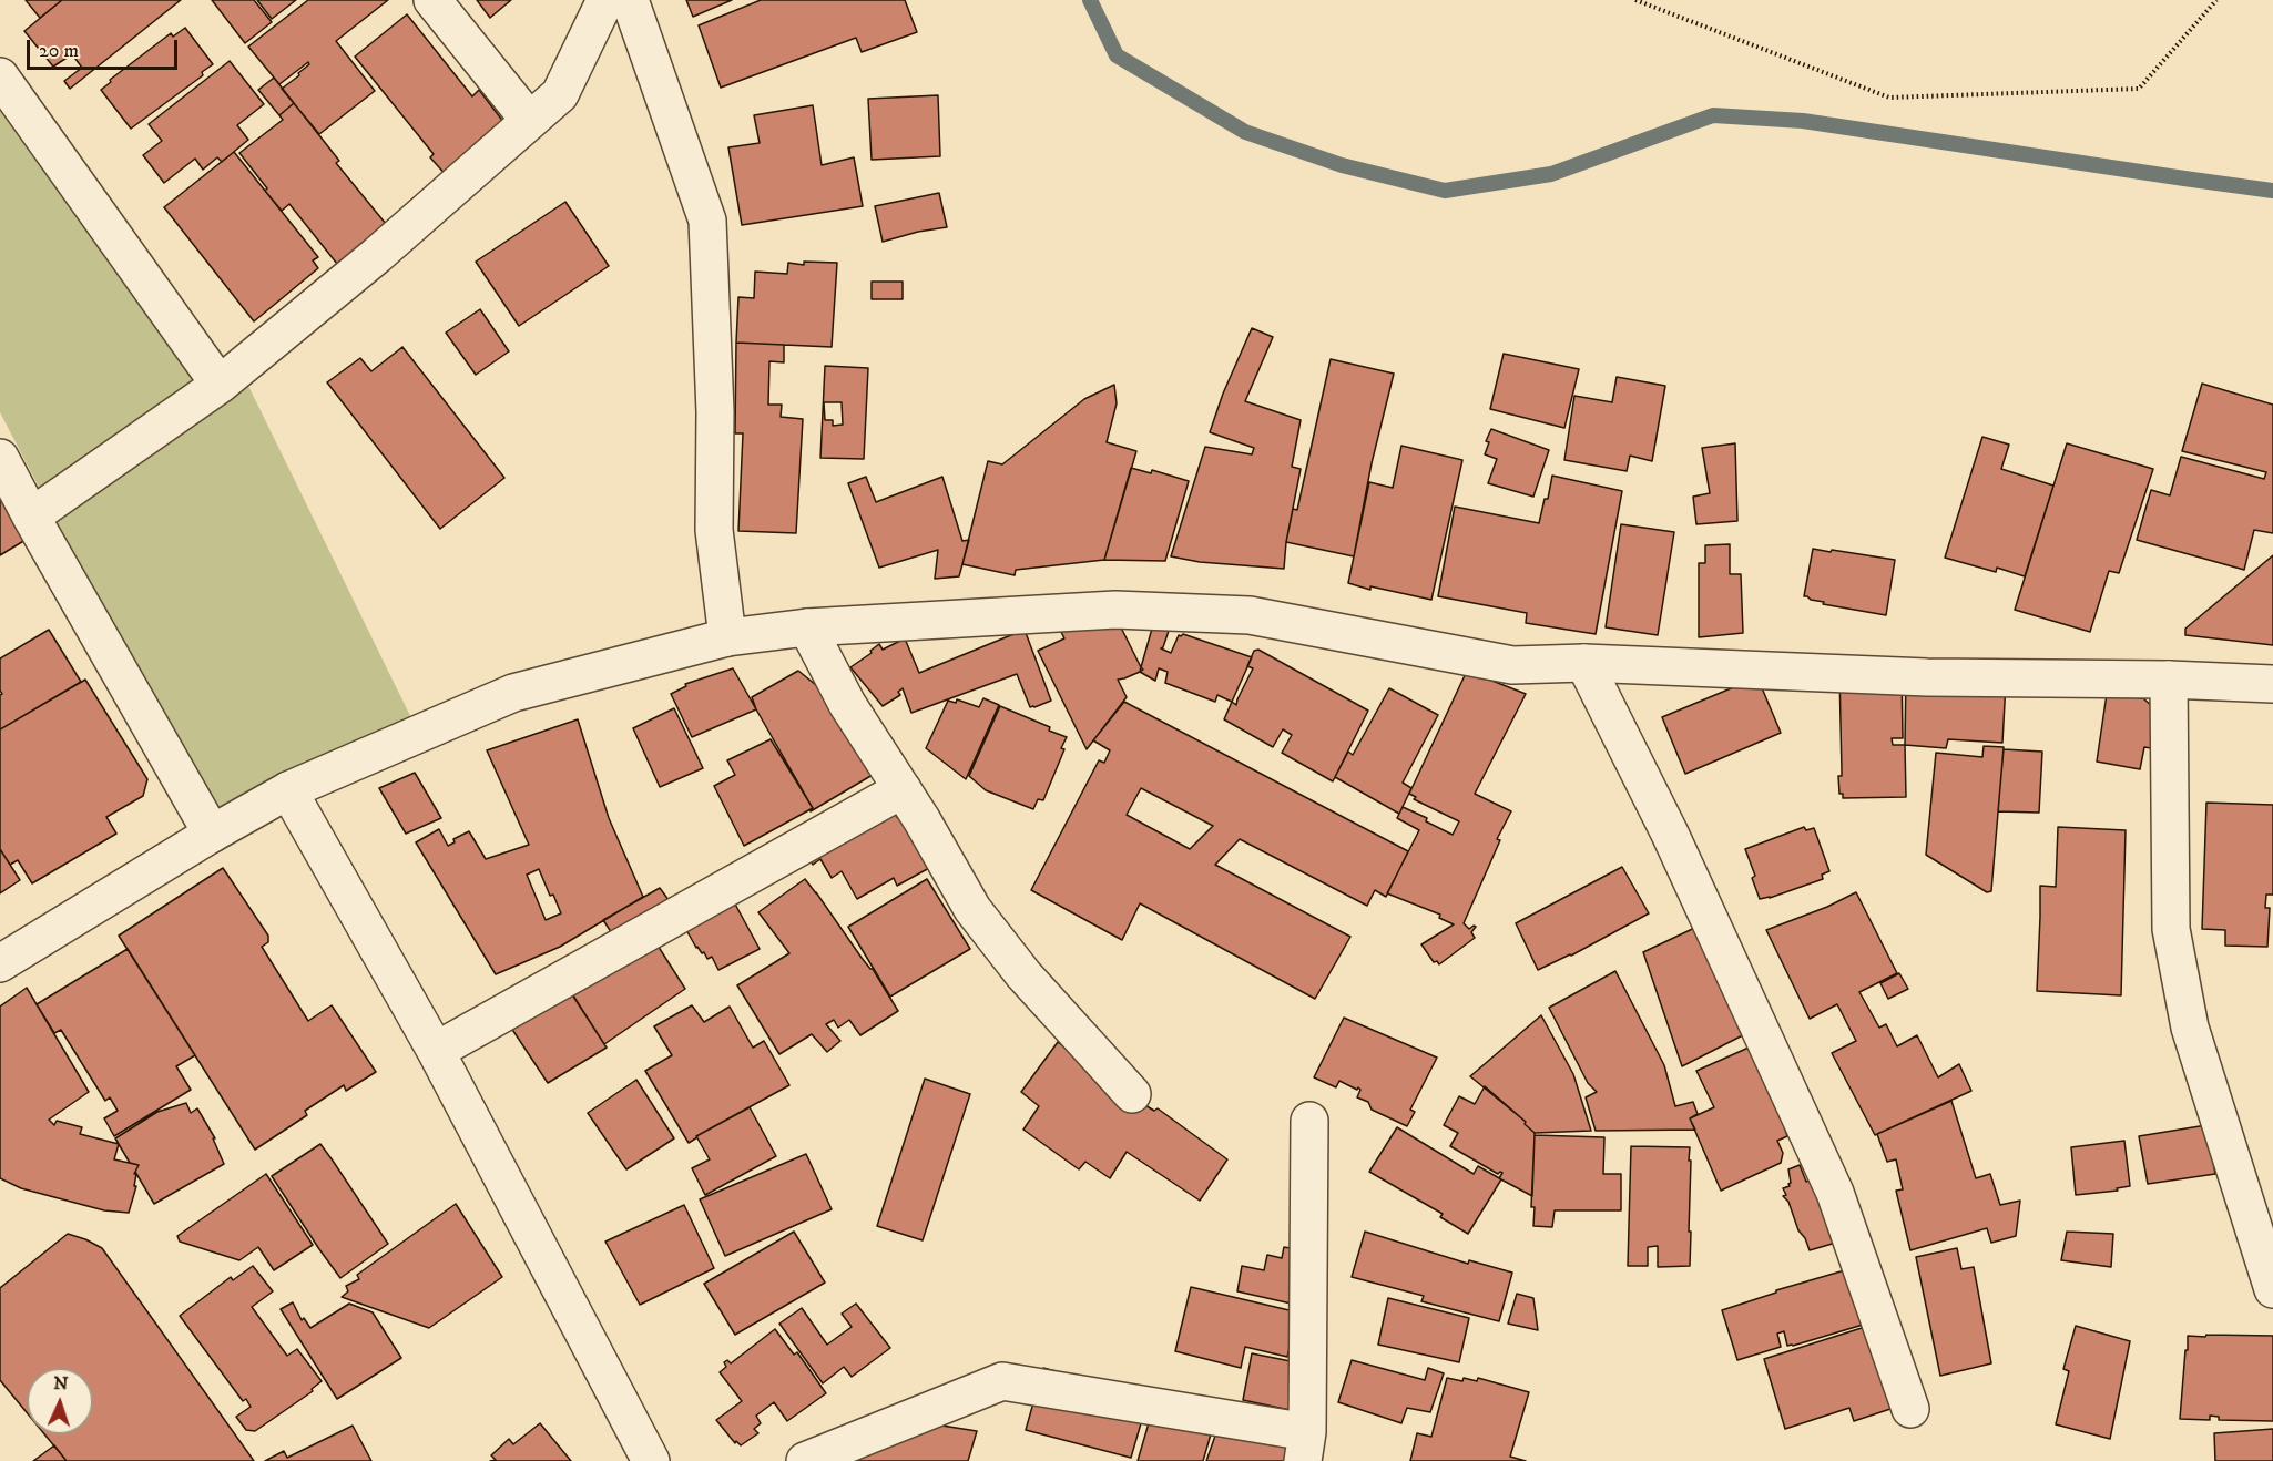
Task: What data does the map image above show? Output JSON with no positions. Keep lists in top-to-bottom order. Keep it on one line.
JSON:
{"scale_bar":"20 m","north":"top"}
